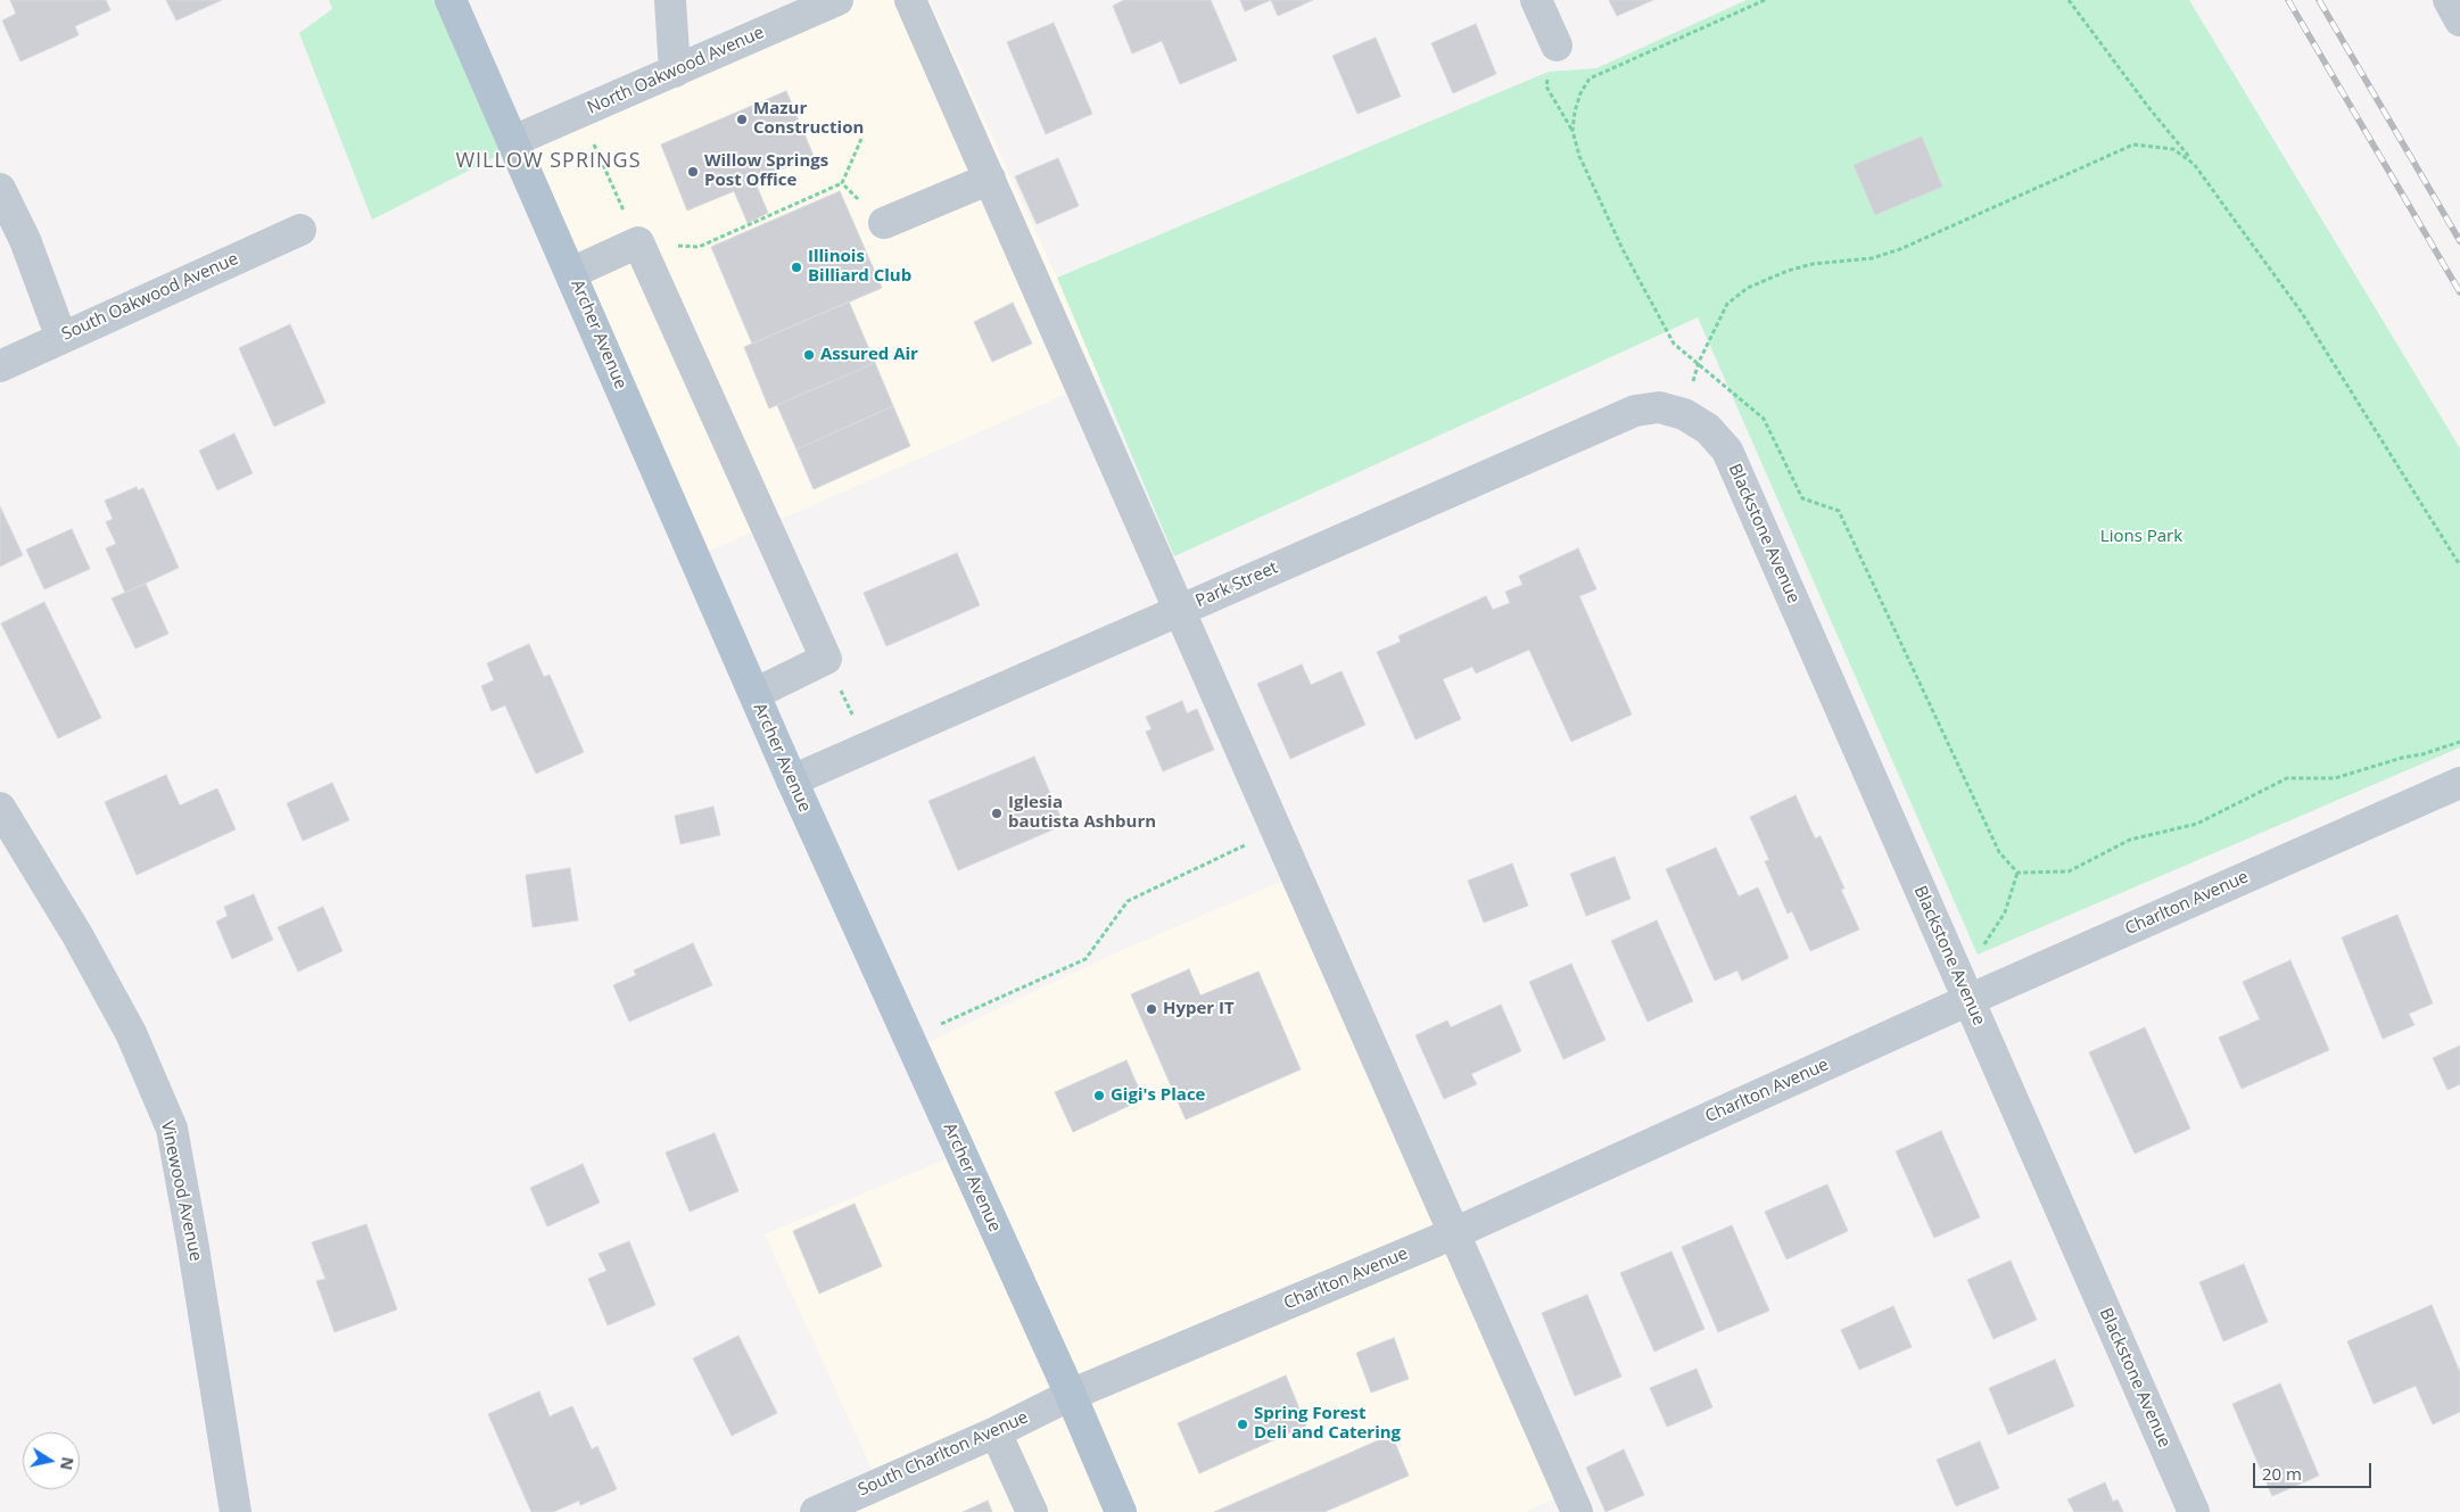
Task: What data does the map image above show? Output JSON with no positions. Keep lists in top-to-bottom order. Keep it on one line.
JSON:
{"streets":{"main road":["Archer Avenue"],"street":["North Oakwood Avenue","South Oakwood Avenue","Blackstone Avenue","Park Street","Charlton Avenue","Vinewood Avenue","South Charlton Avenue"]},"crossings":[["North Oakwood Avenue","Archer Avenue"],["Archer Avenue","Park Street"],["Archer Avenue","Charlton Avenue"],["Archer Avenue","South Charlton Avenue"],["Blackstone Avenue","Park Street"],["Blackstone Avenue","Charlton Avenue"],["Charlton Avenue","South Charlton Avenue"]],"districts":["WILLOW SPRINGS"],"parks":["Lions Park"],"places":["Mazur Construction","Willow Springs Post Office","Illinois Billiard Club","Assured Air","Iglesia bautista Ashburn","Hyper IT","Gigi's Place","Spring Forest Deli and Catering"],"scale_bar":"20 m","north":"right"}
